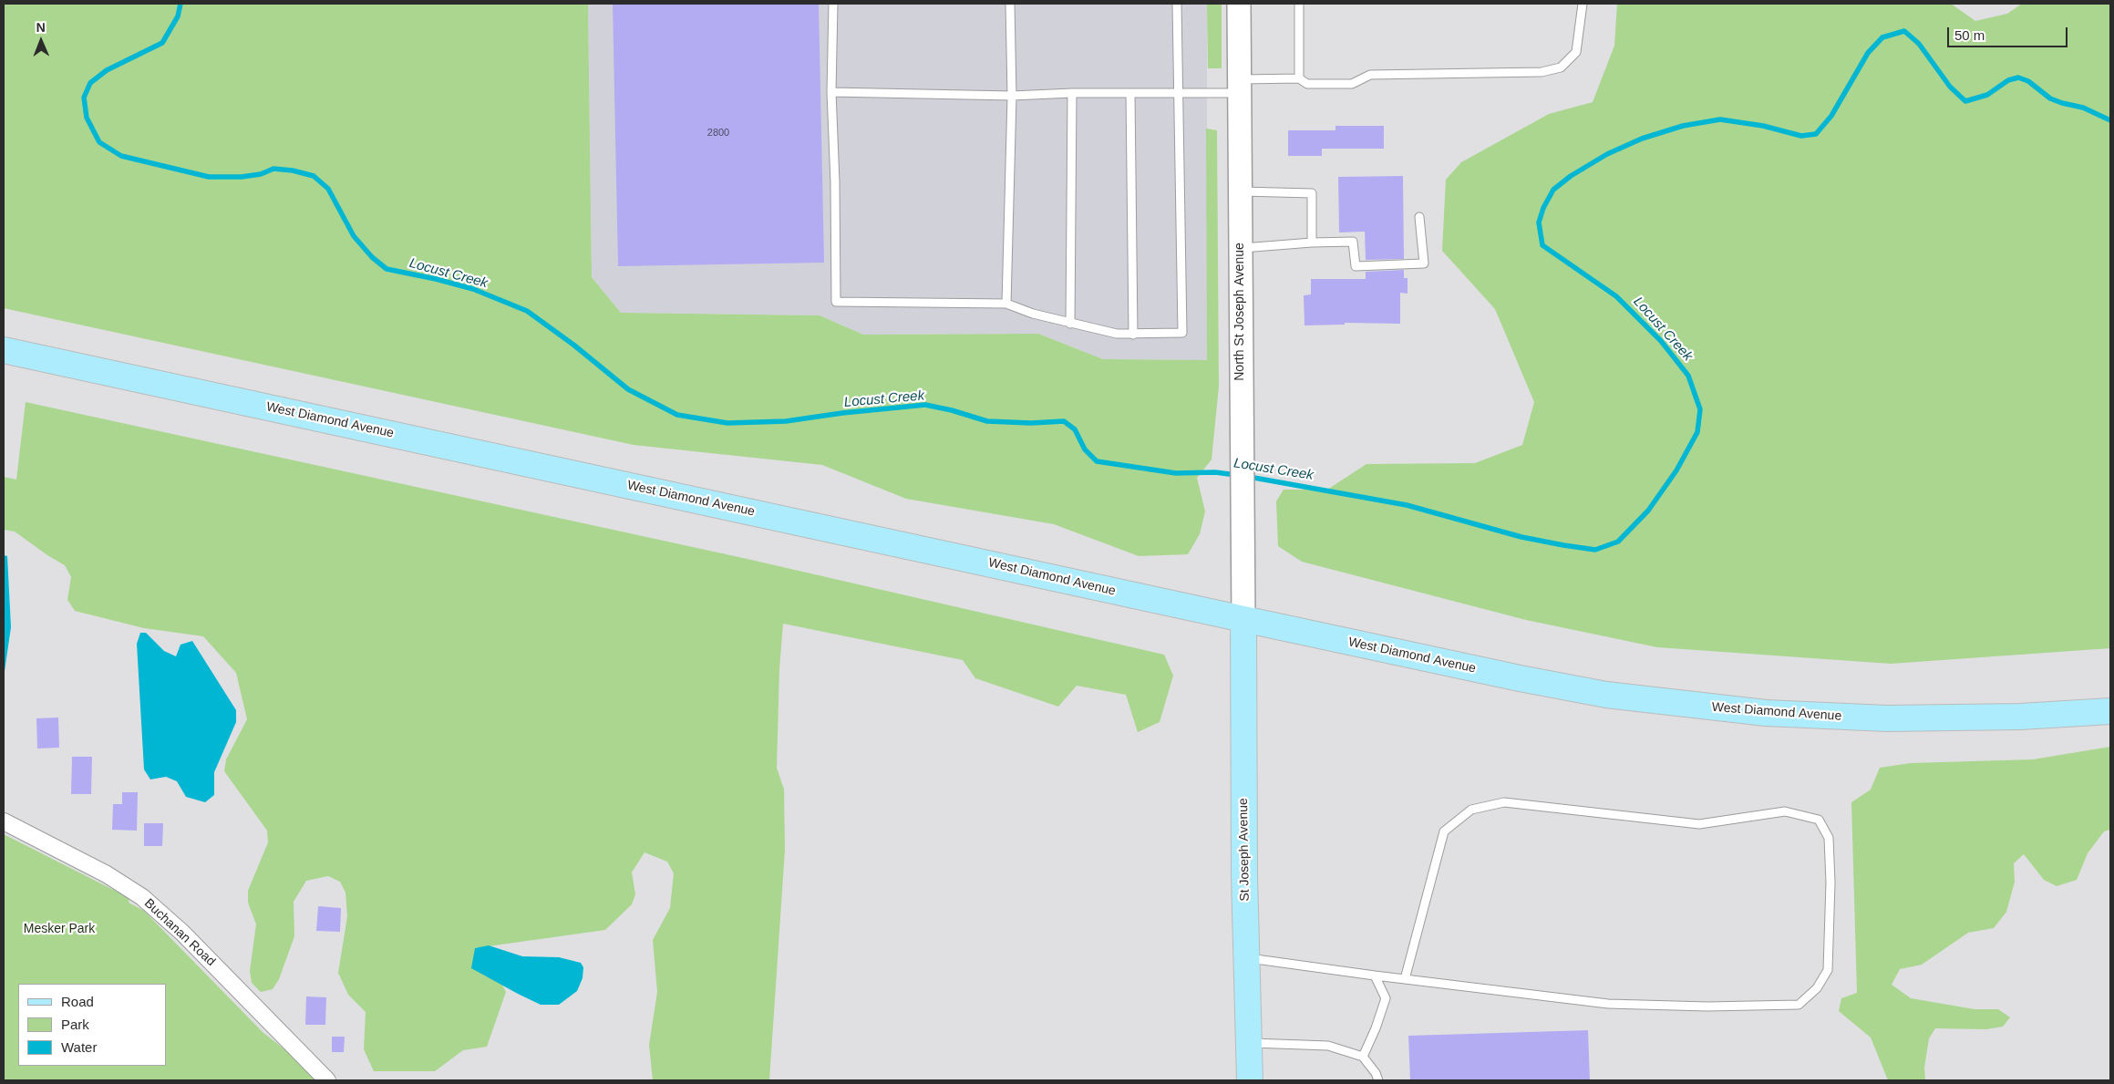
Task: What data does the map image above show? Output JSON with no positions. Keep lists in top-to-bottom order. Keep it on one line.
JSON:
{"streets":{"main road":["North St Joseph Avenue","West Diamond Avenue","St Joseph Avenue"],"street":["Buchanan Road"]},"crossings":[["North St Joseph Avenue","West Diamond Avenue"],["North St Joseph Avenue","St Joseph Avenue"],["West Diamond Avenue","St Joseph Avenue"]],"water":["Locust Creek"],"parks":["Mesker Park"],"house_numbers":["2800"],"legend":["Road","Park","Water"],"scale_bar":"50 m","north":"top"}
